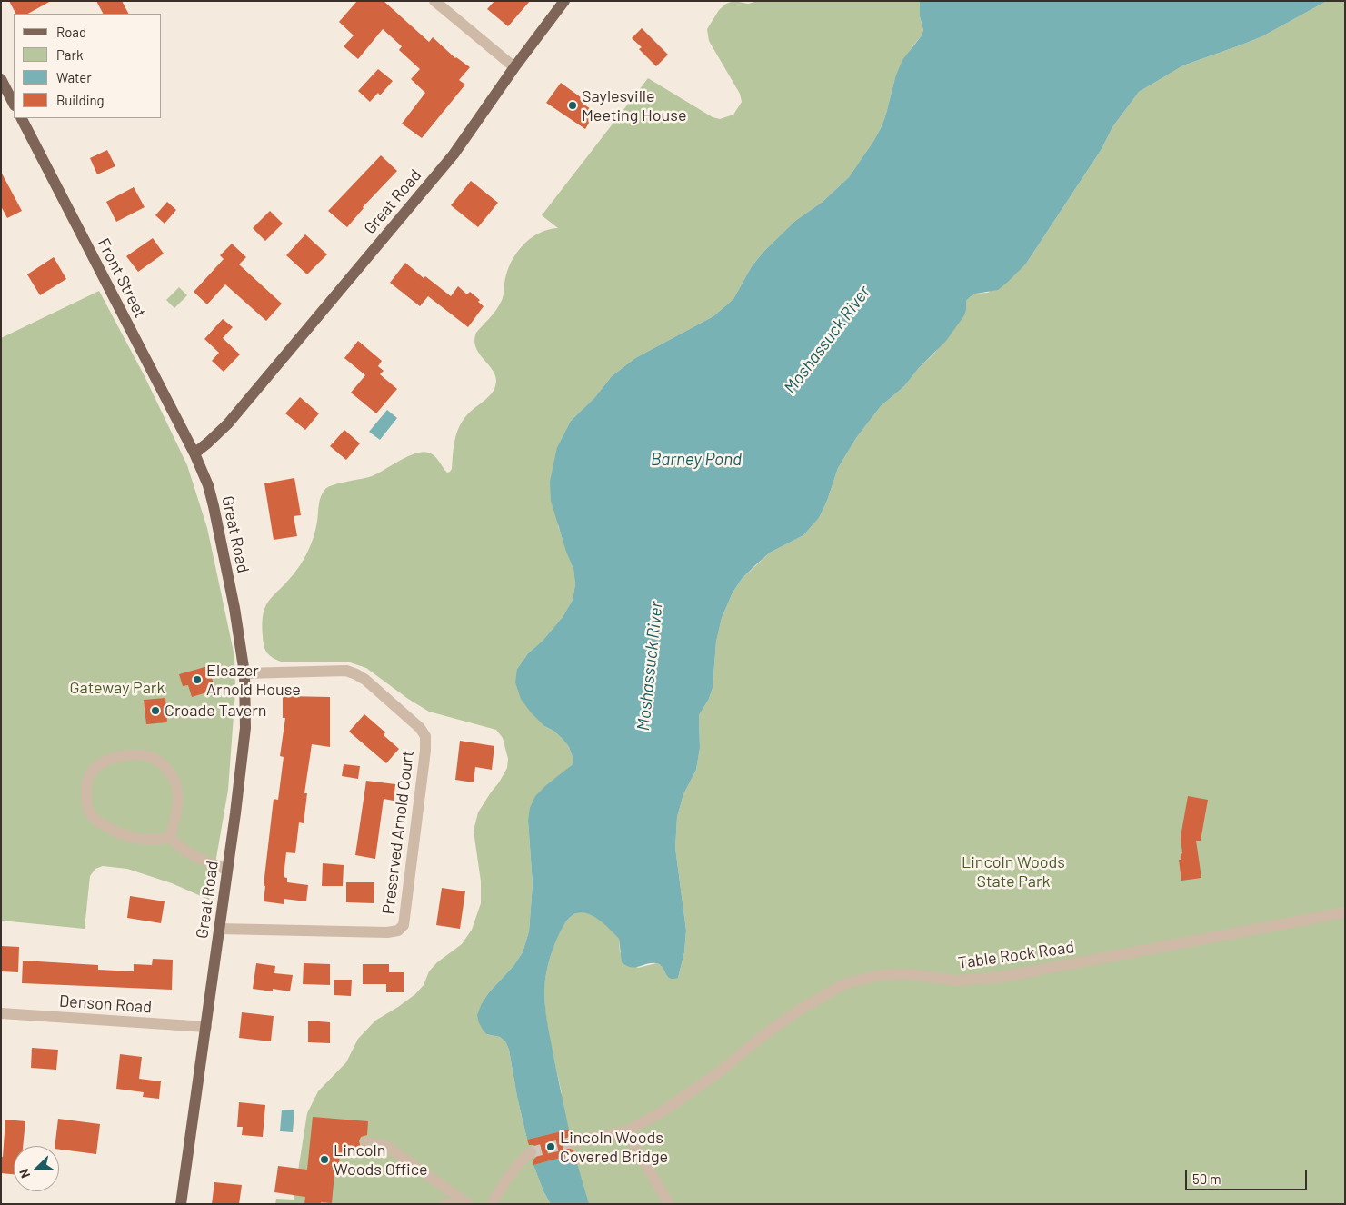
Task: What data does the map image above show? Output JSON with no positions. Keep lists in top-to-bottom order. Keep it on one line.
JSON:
{"streets":{"main road":["Great Road","Front Street"],"street":["Preserved Arnold Court","Table Rock Road","Denson Road"]},"crossings":[["Great Road","Front Street"],["Great Road","Preserved Arnold Court"],["Great Road","Denson Road"]],"water":["Moshassuck River","Barney Pond"],"parks":["Gateway Park","Lincoln Woods State Park"],"places":["Saylesville Meeting House","Eleazer Arnold House","Croade Tavern","Lincoln Woods Covered Bridge","Lincoln Woods Office"],"legend":["Road","Park","Water","Building"],"scale_bar":"50 m","north":"left"}
